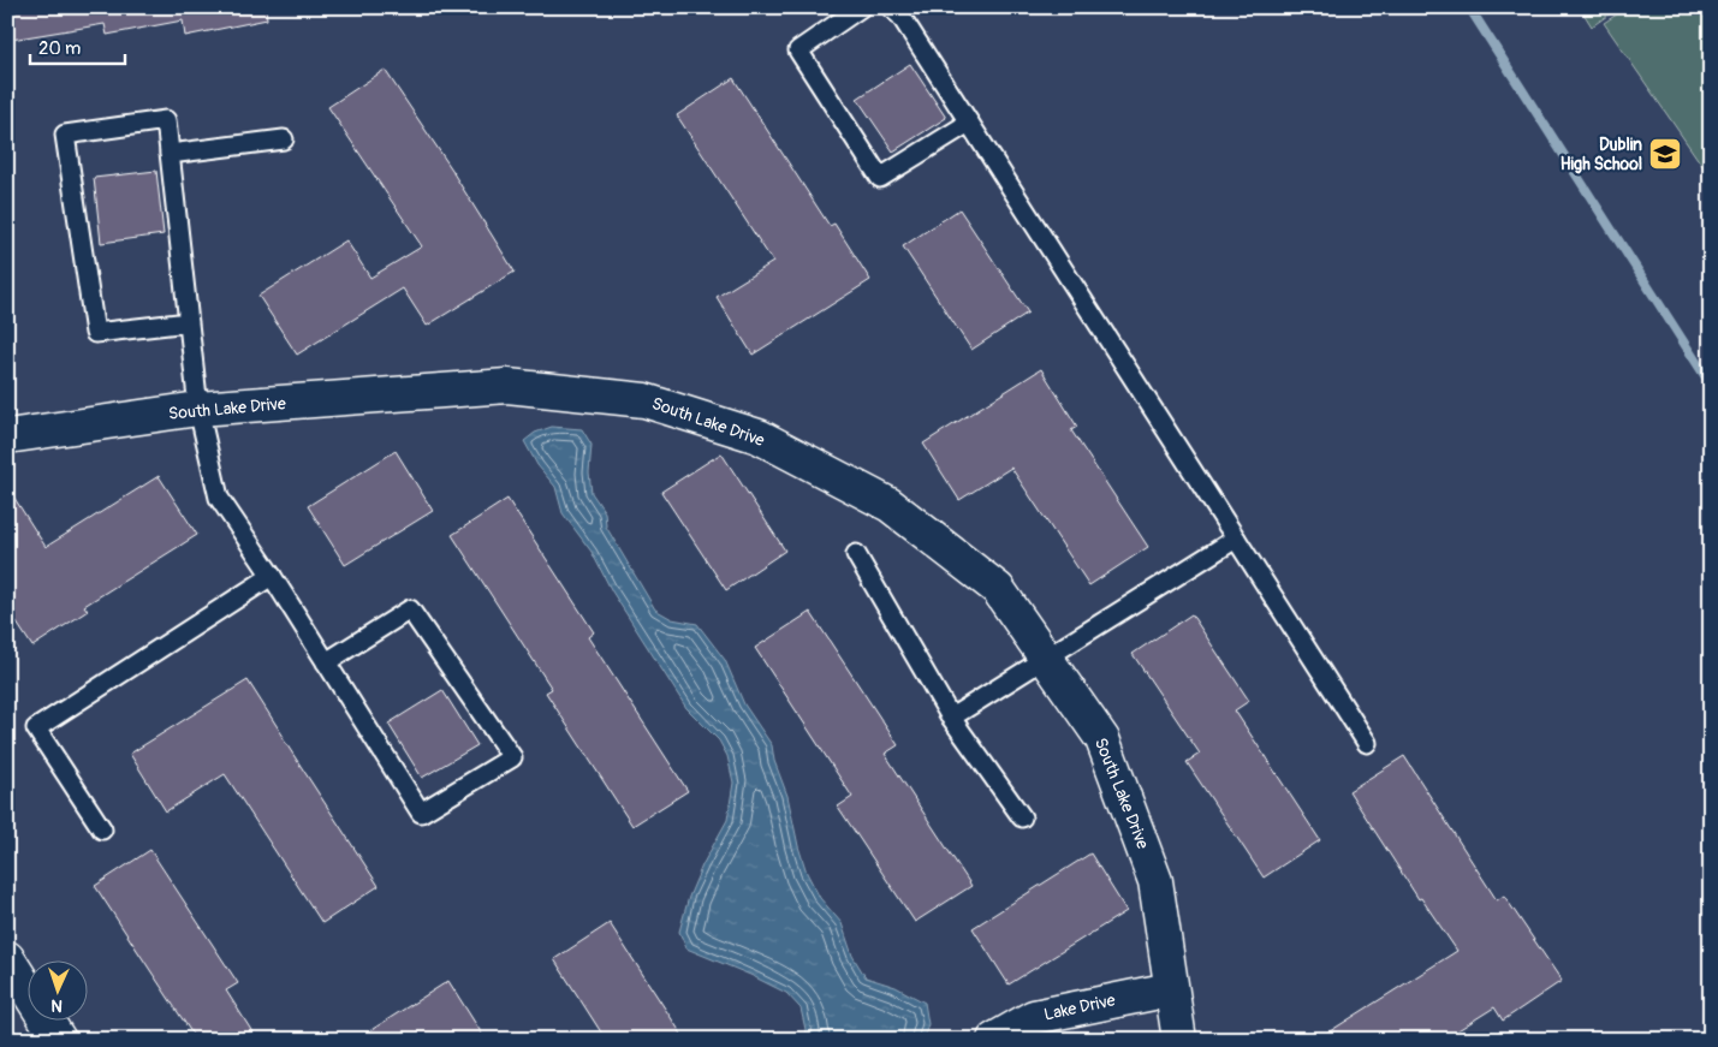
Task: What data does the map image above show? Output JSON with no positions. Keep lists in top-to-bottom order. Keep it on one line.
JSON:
{"streets":{"street":["South Lake Drive","Lake Drive"]},"crossings":[["South Lake Drive","Lake Drive"]],"places":{"school or university":["Dublin High School"]},"scale_bar":"20 m","north":"bottom"}
